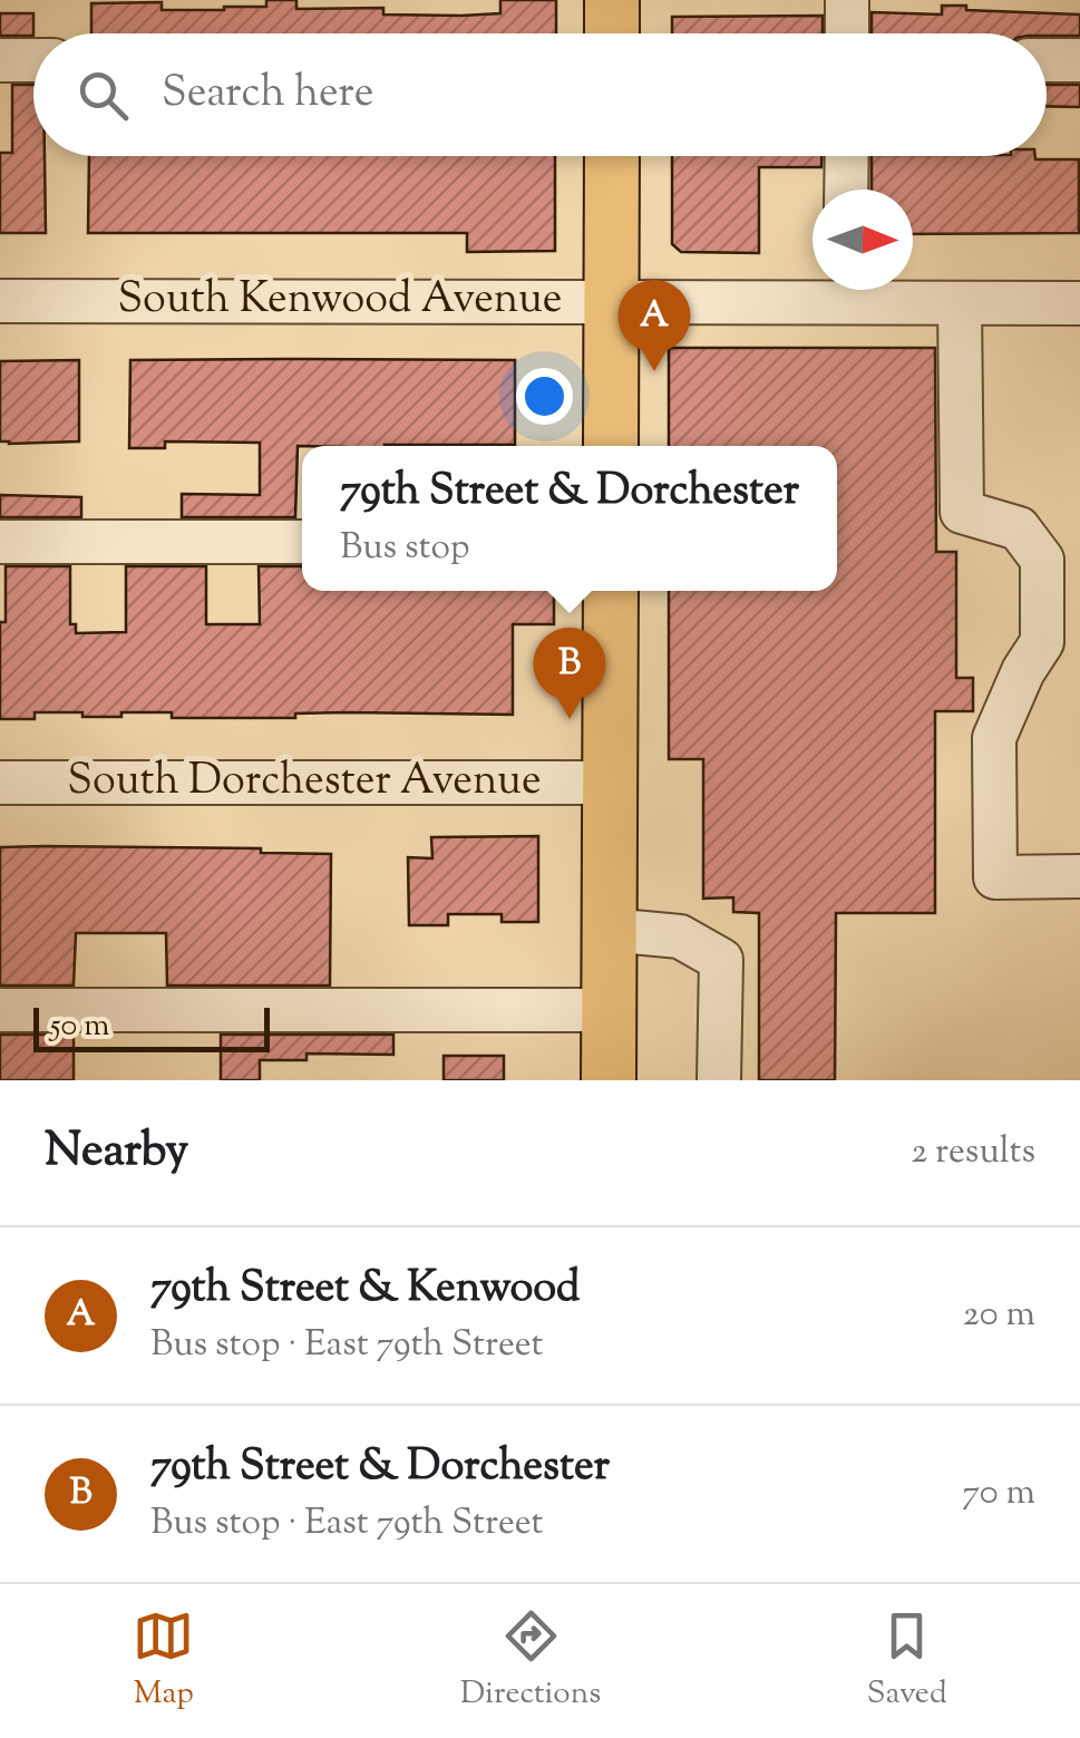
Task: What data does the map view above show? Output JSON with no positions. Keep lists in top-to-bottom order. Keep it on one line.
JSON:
{"streets":{"street":["South Kenwood Avenue","South Dorchester Avenue"]},"scale_bar":"50 m","north":"right","page":{"search":"Search here","pins":["A","B"],"popup":["79th Street & Dorchester","Bus stop"],"scale":"50 m","heading":["Nearby","2 results"],"list":[{"mark":"A","name":"79th Street & Kenwood","note":"Bus stop · East 79th Street","value":"20 m"},{"mark":"B","name":"79th Street & Dorchester","note":"Bus stop · East 79th Street","value":"70 m"}],"nav":["Map","Directions","Saved"]}}
